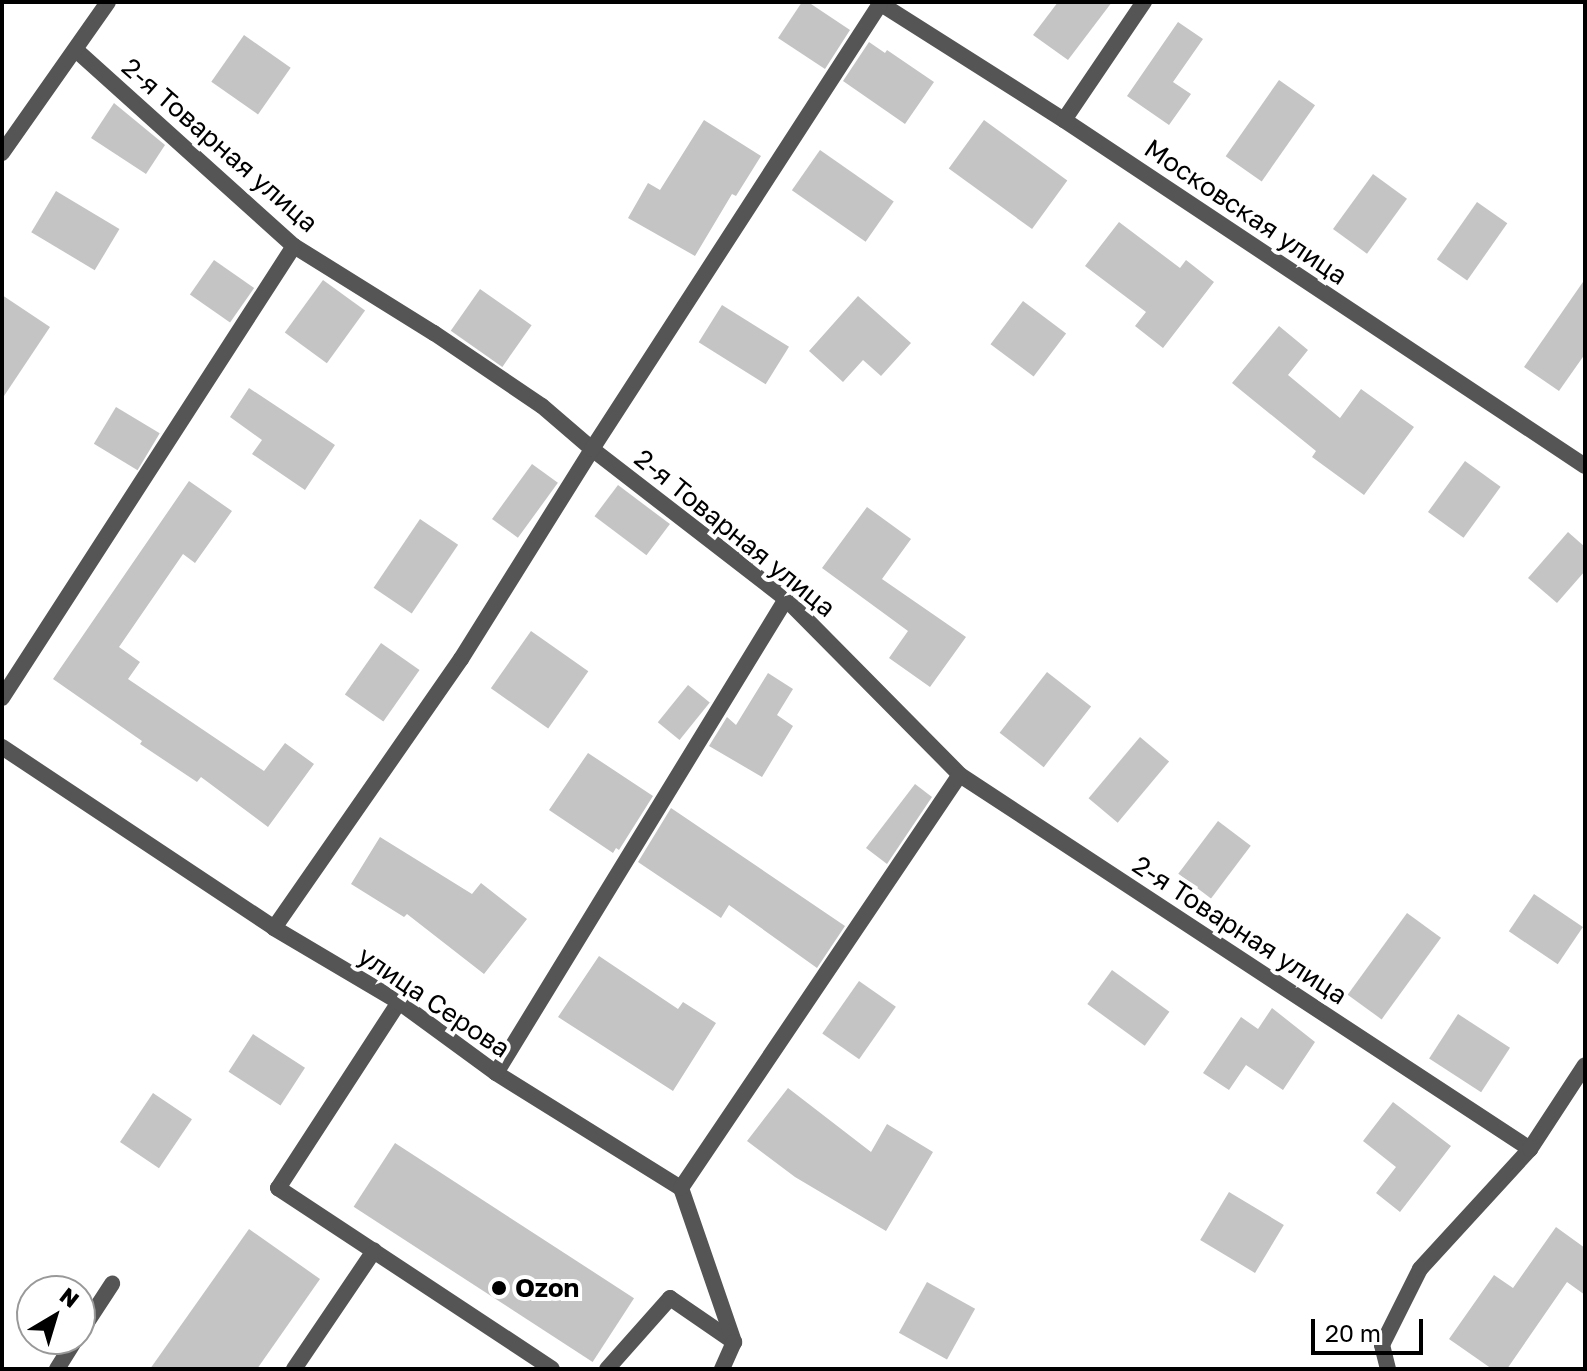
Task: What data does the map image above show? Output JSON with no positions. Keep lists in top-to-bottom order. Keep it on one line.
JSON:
{"streets":{"street":["2-я Товарная улица","Московская улица","улица Серова"]},"places":["Ozon"],"scale_bar":"20 m","north":"top right"}
